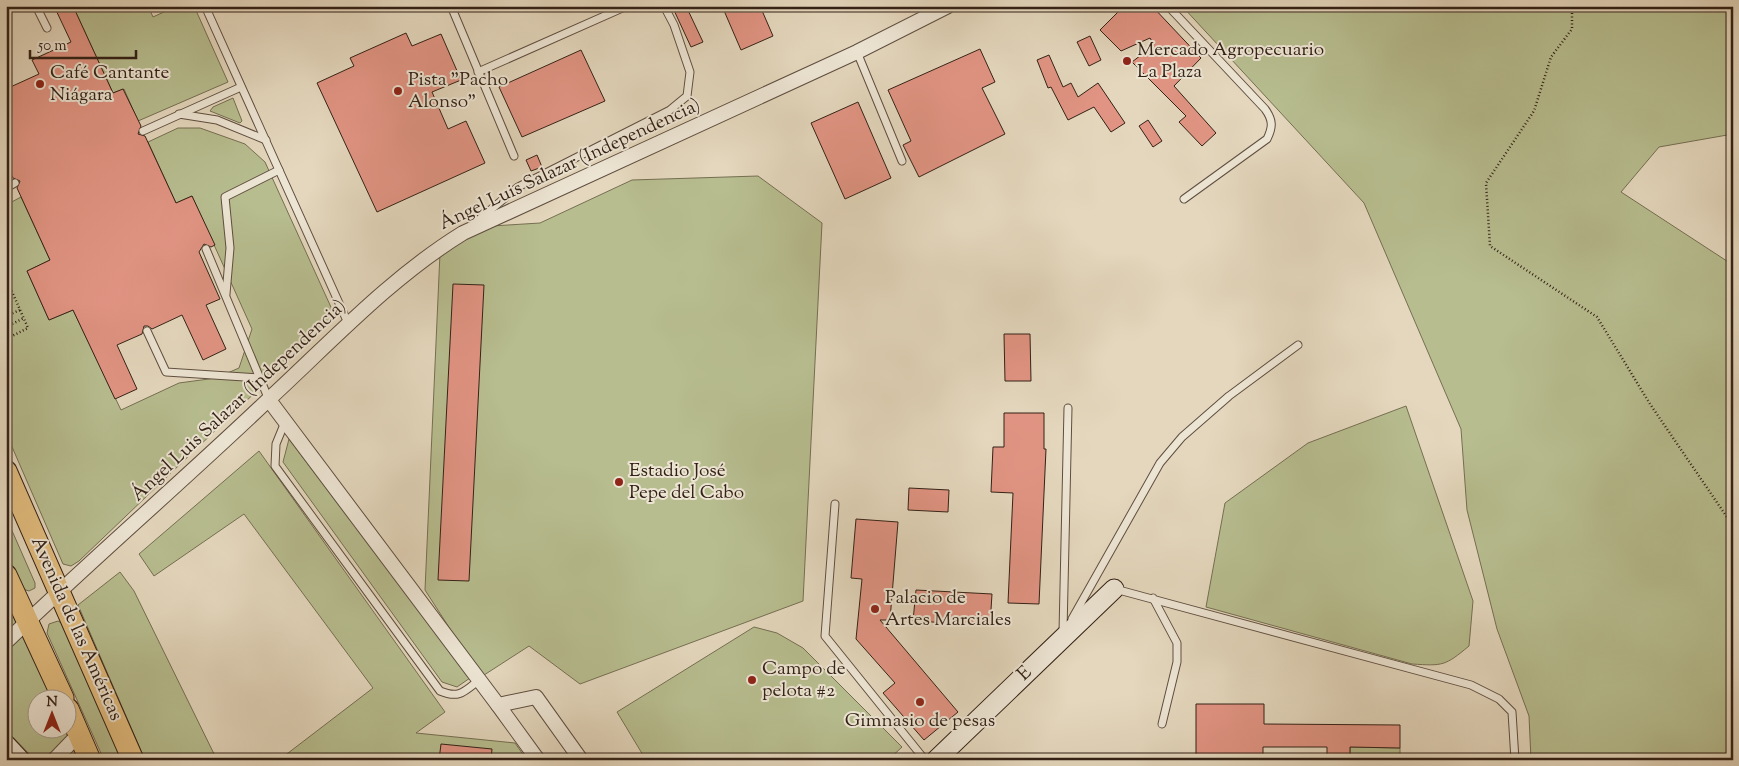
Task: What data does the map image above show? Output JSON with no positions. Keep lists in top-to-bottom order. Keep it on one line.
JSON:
{"streets":{"main road":["Avenida de las Américas"],"street":["Ángel Luis Salazar (Independencia)","E"]},"crossings":[["Ángel Luis Salazar (Independencia)","Avenida de las Américas"]],"places":["Mercado Agropecuario La Plaza","Café Cantante Niágara","Pista \"Pacho Alonso\"","Estadio José Pepe del Cabo","Palacio de Artes Marciales","Campo de pelota #2","Gimnasio de pesas"],"scale_bar":"50 m","north":"top"}
